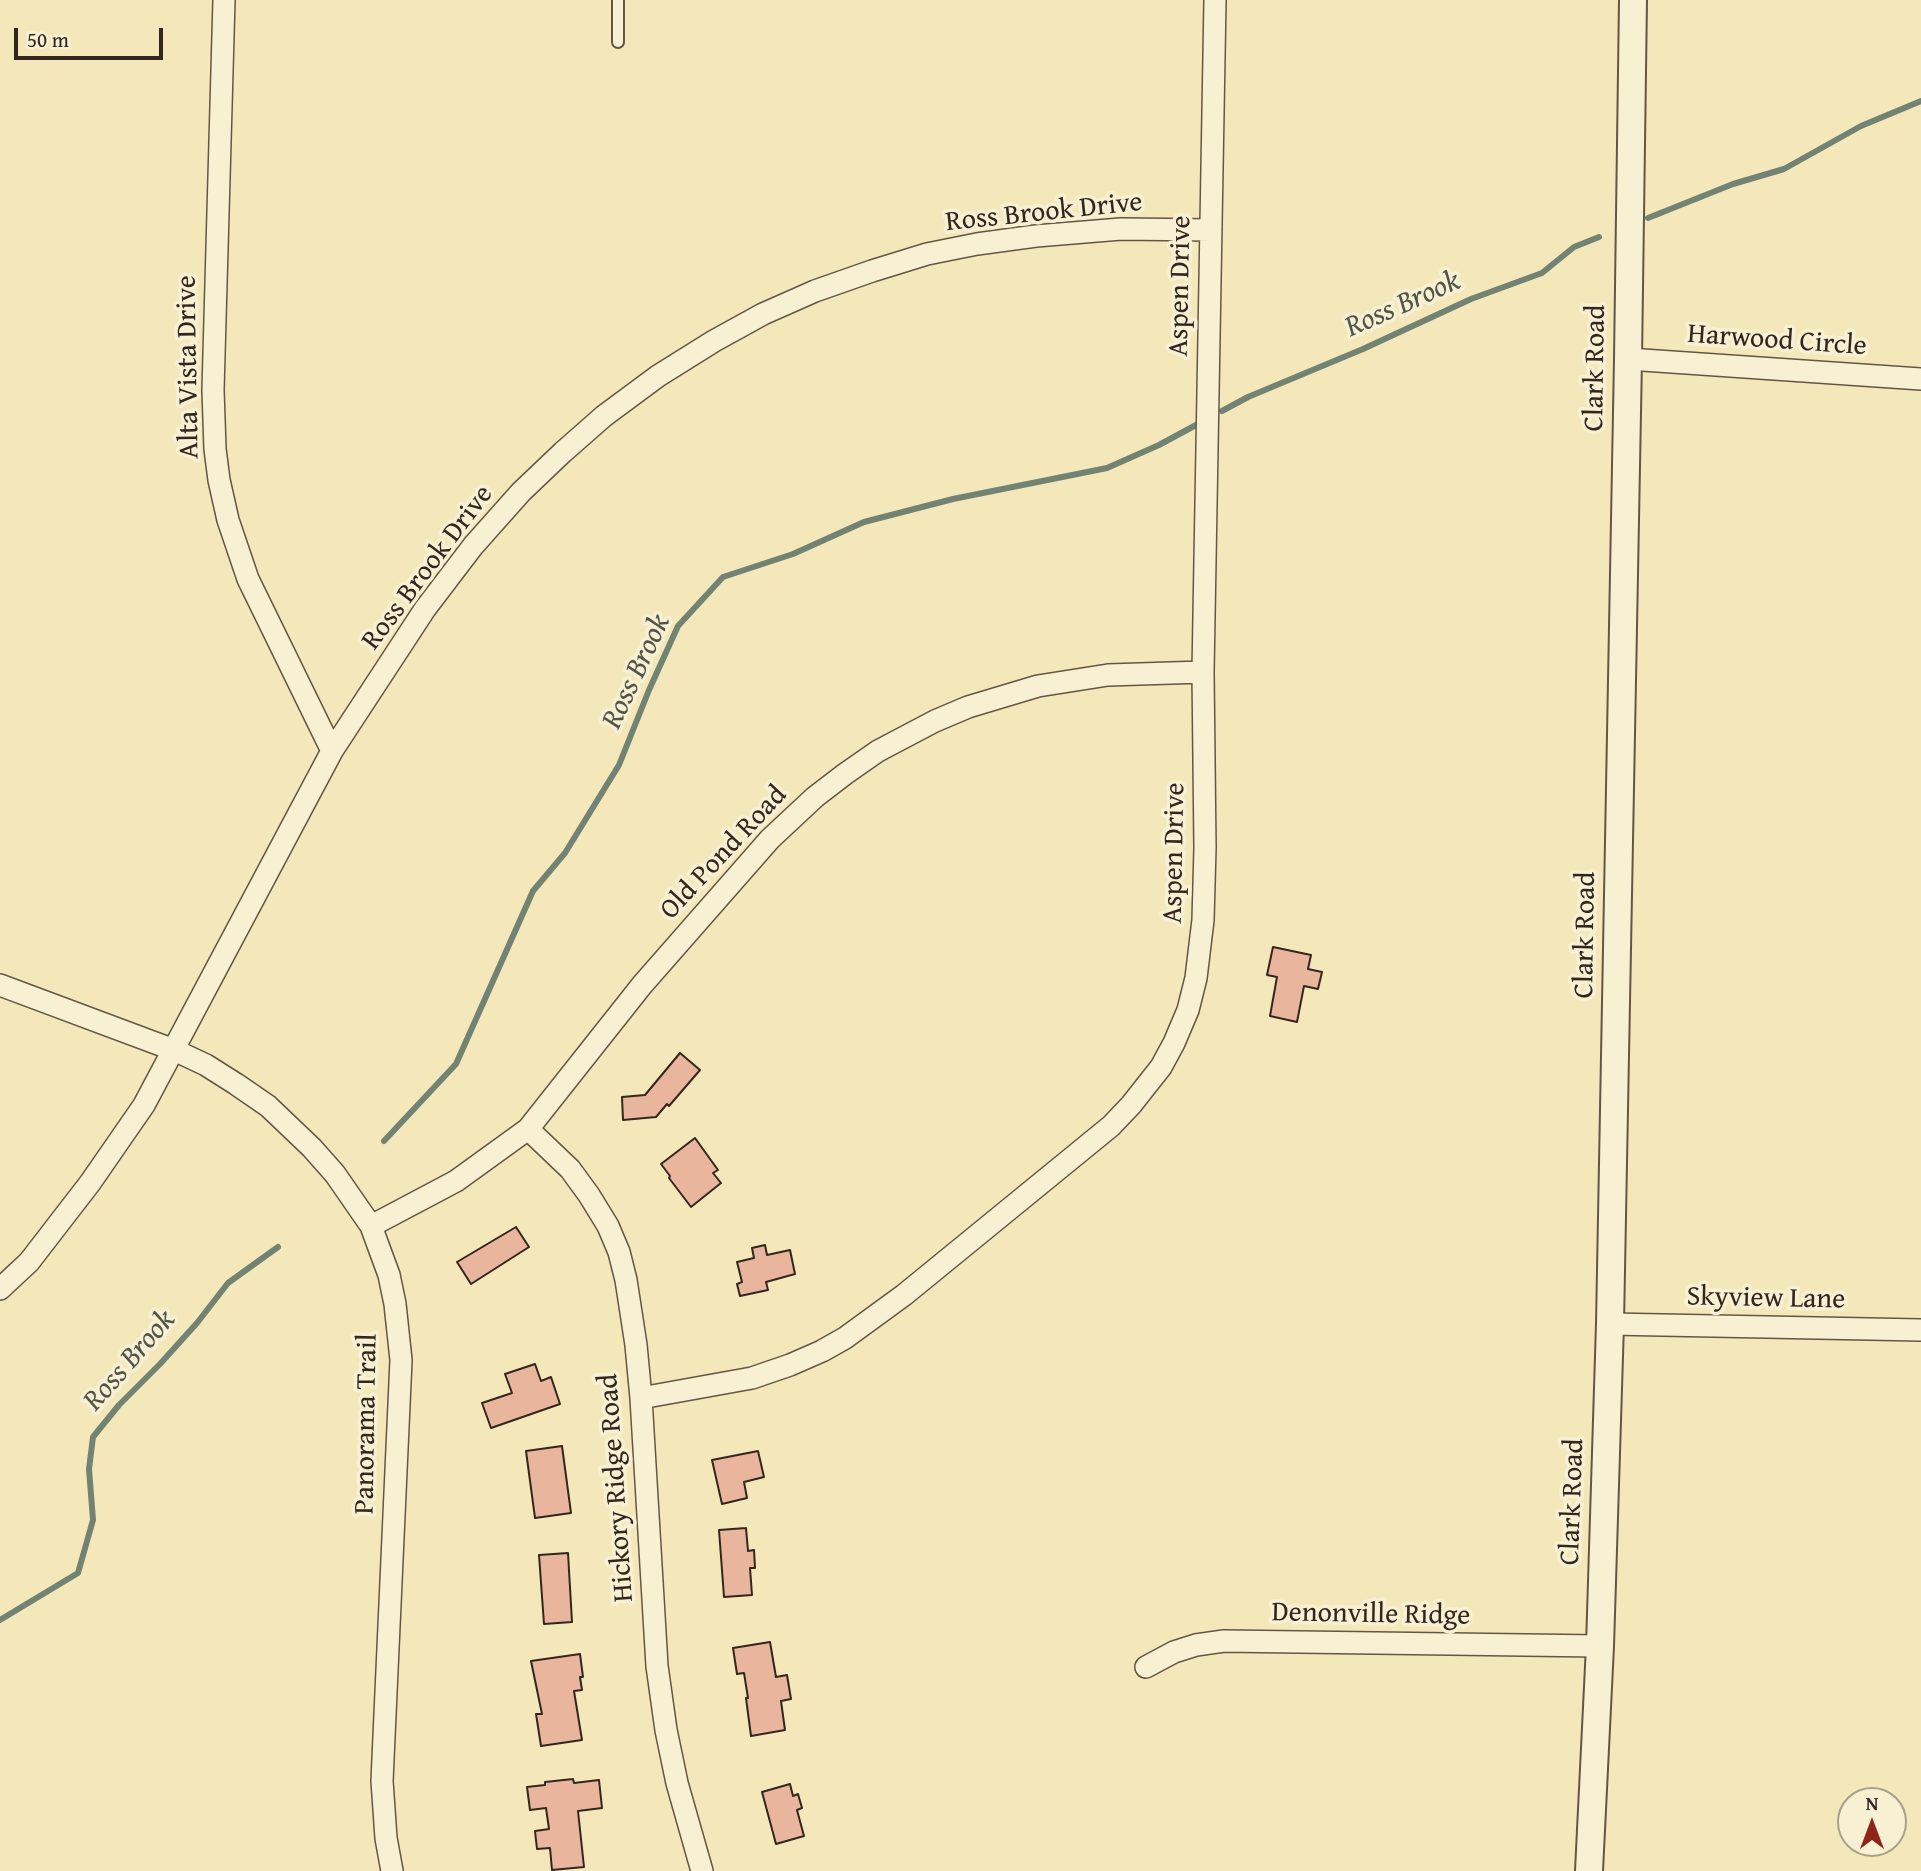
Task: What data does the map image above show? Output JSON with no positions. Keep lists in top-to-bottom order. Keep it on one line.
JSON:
{"streets":{"street":["Ross Brook Drive","Aspen Drive","Harwood Circle","Alta Vista Drive","Clark Road","Old Pond Road","Skyview Lane","Panorama Trail","Hickory Ridge Road","Denonville Ridge"]},"crossings":[["Ross Brook Drive","Aspen Drive"],["Ross Brook Drive","Alta Vista Drive"],["Ross Brook Drive","Panorama Trail"],["Aspen Drive","Old Pond Road"],["Aspen Drive","Hickory Ridge Road"],["Harwood Circle","Clark Road"],["Clark Road","Skyview Lane"],["Clark Road","Denonville Ridge"],["Old Pond Road","Panorama Trail"],["Old Pond Road","Hickory Ridge Road"]],"water":["Ross Brook"],"scale_bar":"50 m","north":"top"}
